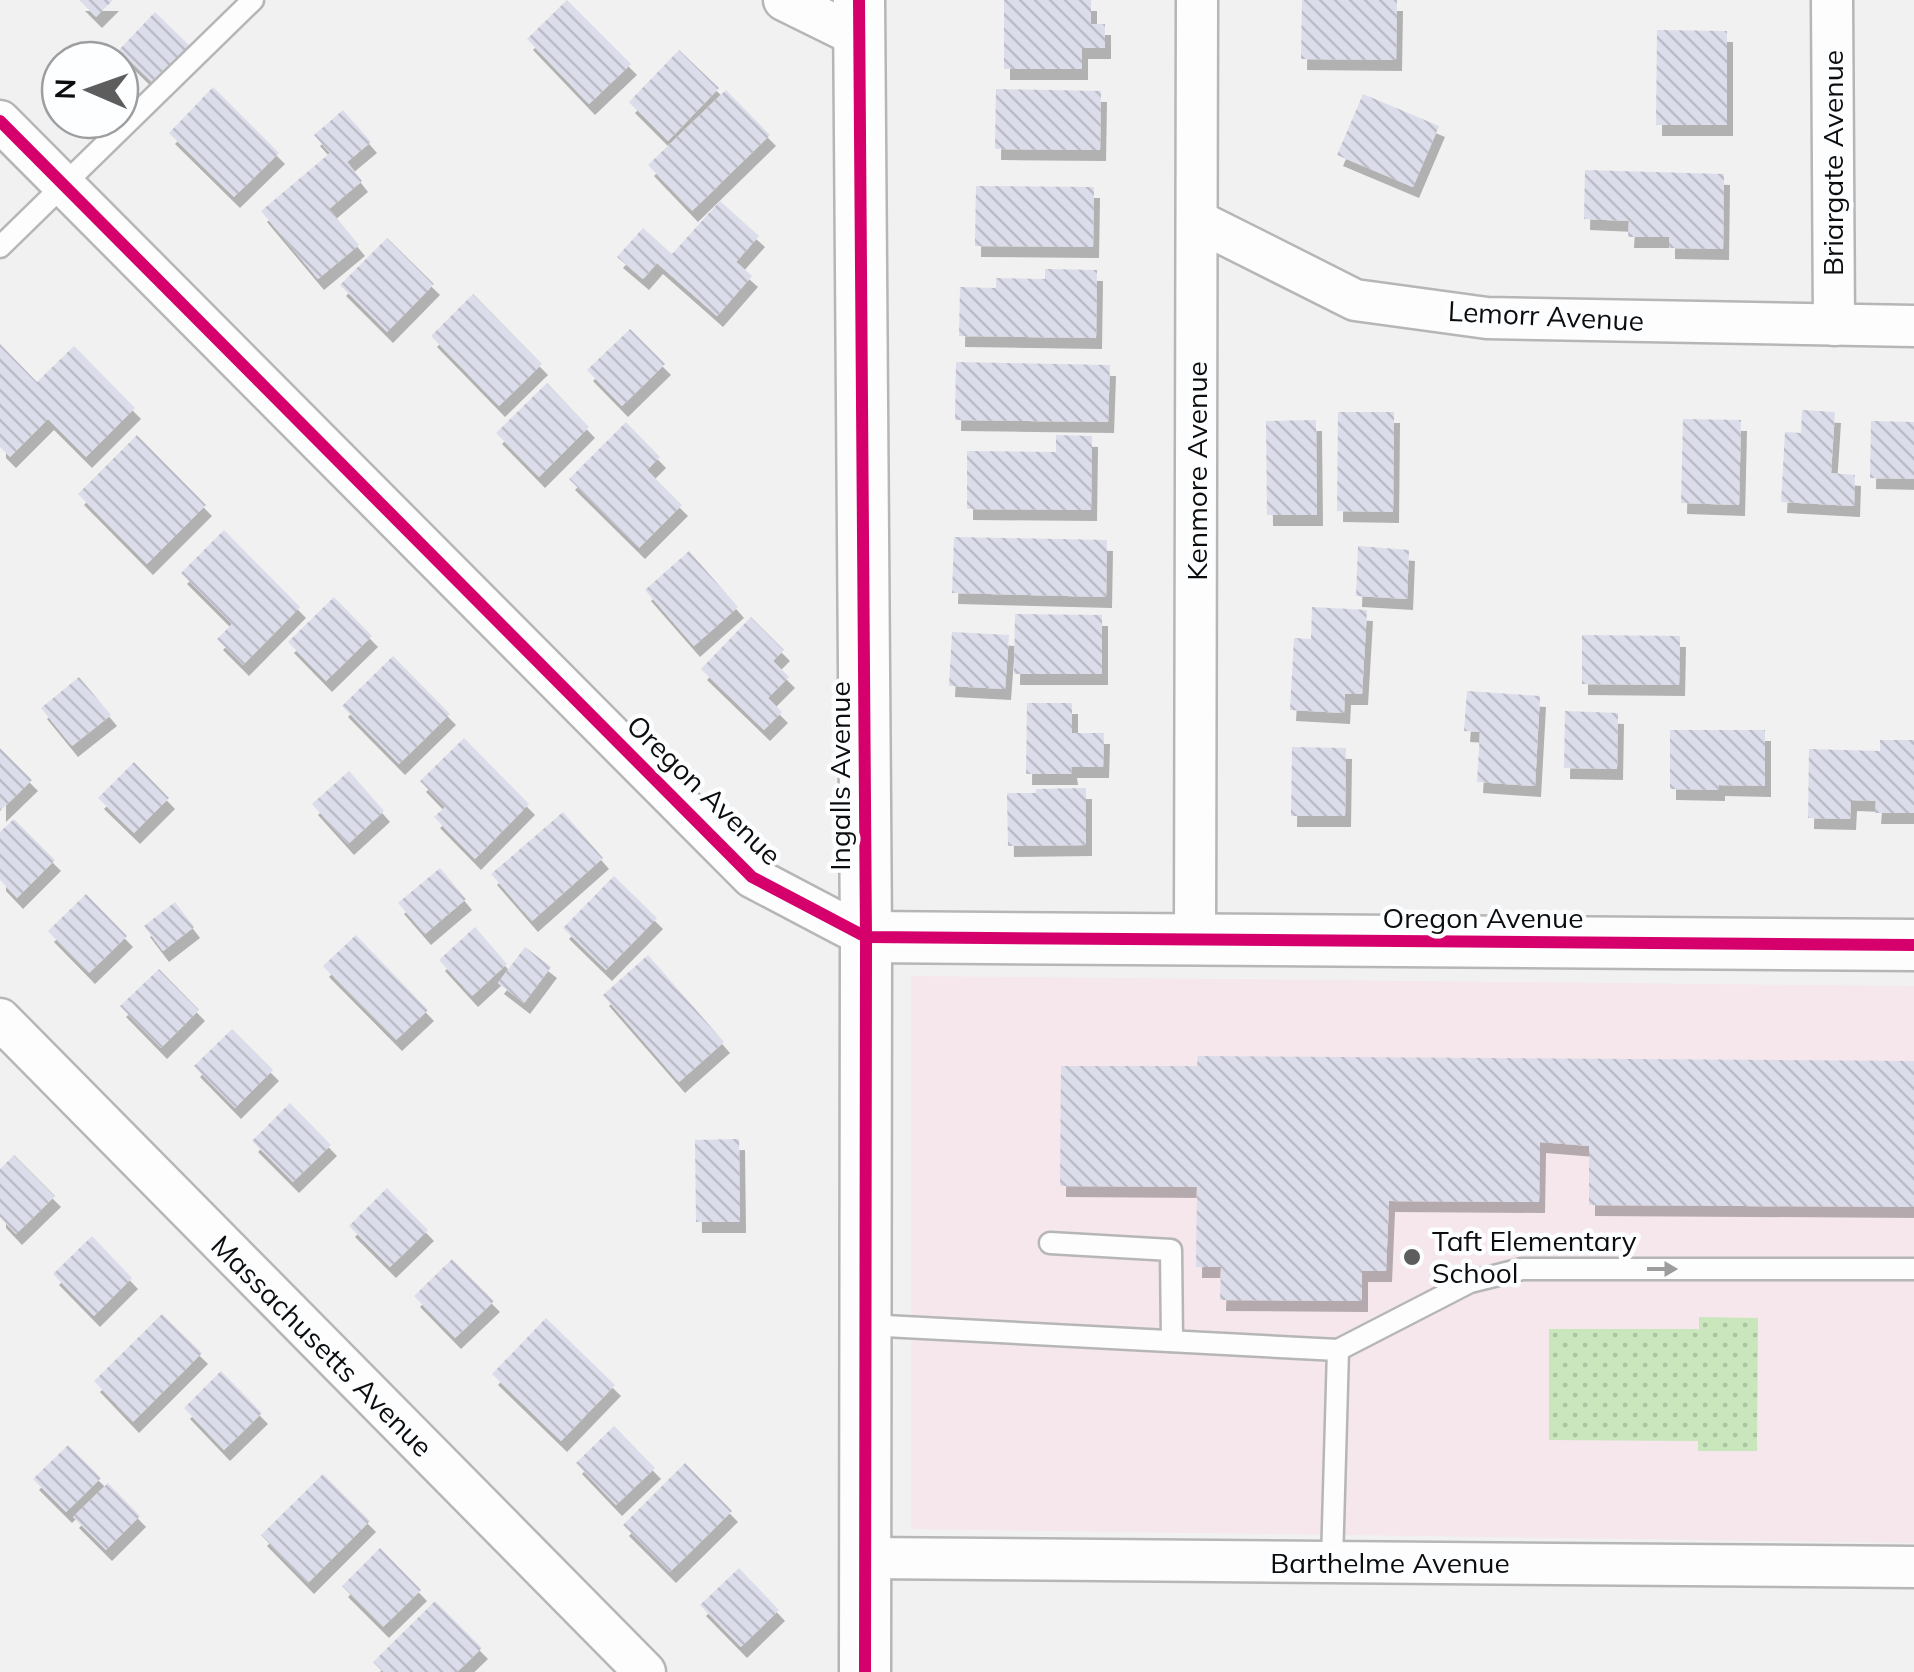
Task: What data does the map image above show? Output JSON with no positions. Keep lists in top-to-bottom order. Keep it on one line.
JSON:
{"streets":{"street":["Briargate Avenue","Lemorr Avenue","Kenmore Avenue","Ingalls Avenue","Oregon Avenue","Massachusetts Avenue","Barthelme Avenue"]},"crossings":[["Briargate Avenue","Lemorr Avenue"],["Lemorr Avenue","Kenmore Avenue"],["Kenmore Avenue","Oregon Avenue"],["Ingalls Avenue","Oregon Avenue"],["Ingalls Avenue","Barthelme Avenue"]],"places":["Taft Elementary School"],"north":"left"}
